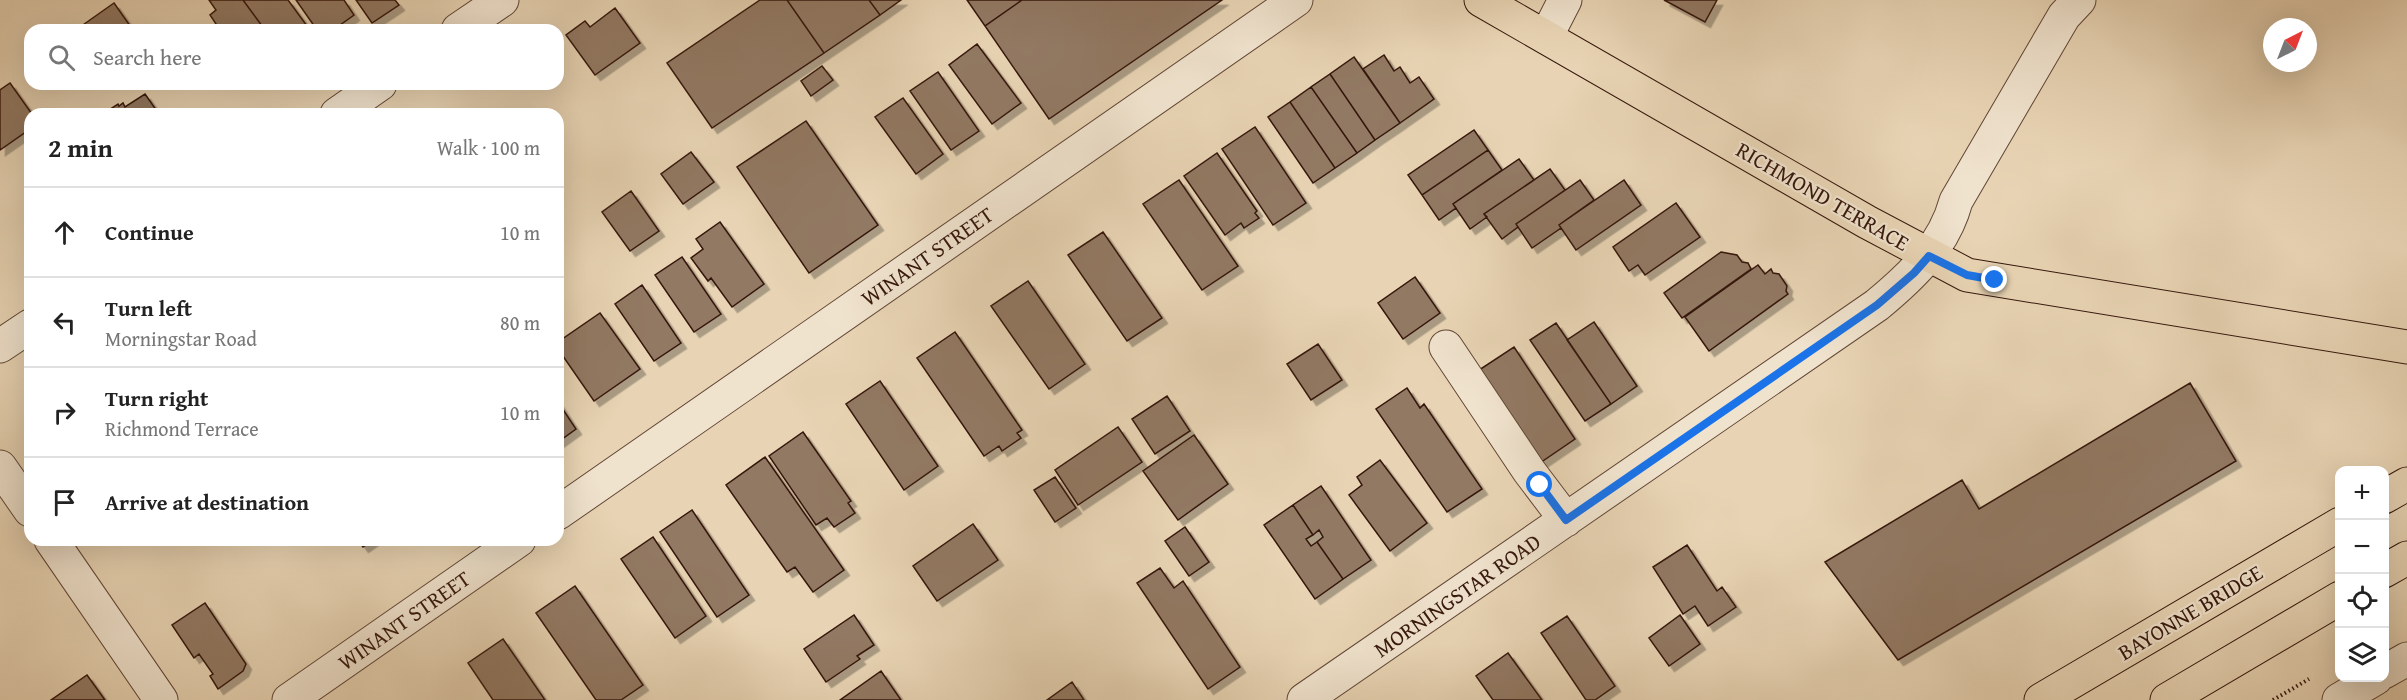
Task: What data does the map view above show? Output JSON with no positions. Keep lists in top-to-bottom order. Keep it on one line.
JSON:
{"streets":{"main road":["RICHMOND TERRACE","BAYONNE BRIDGE"],"street":["WINANT STREET","MORNINGSTAR ROAD"]},"crossings":[["RICHMOND TERRACE","MORNINGSTAR ROAD"]],"north":"top right","page":{"search":"Search here","heading":["2 min","Walk · 100 m"],"list":[["Continue","10 m"],["Turn left","Morningstar Road","80 m"],["Turn right","Richmond Terrace","10 m"],"Arrive at destination"],"map_buttons":["+","−"]}}
